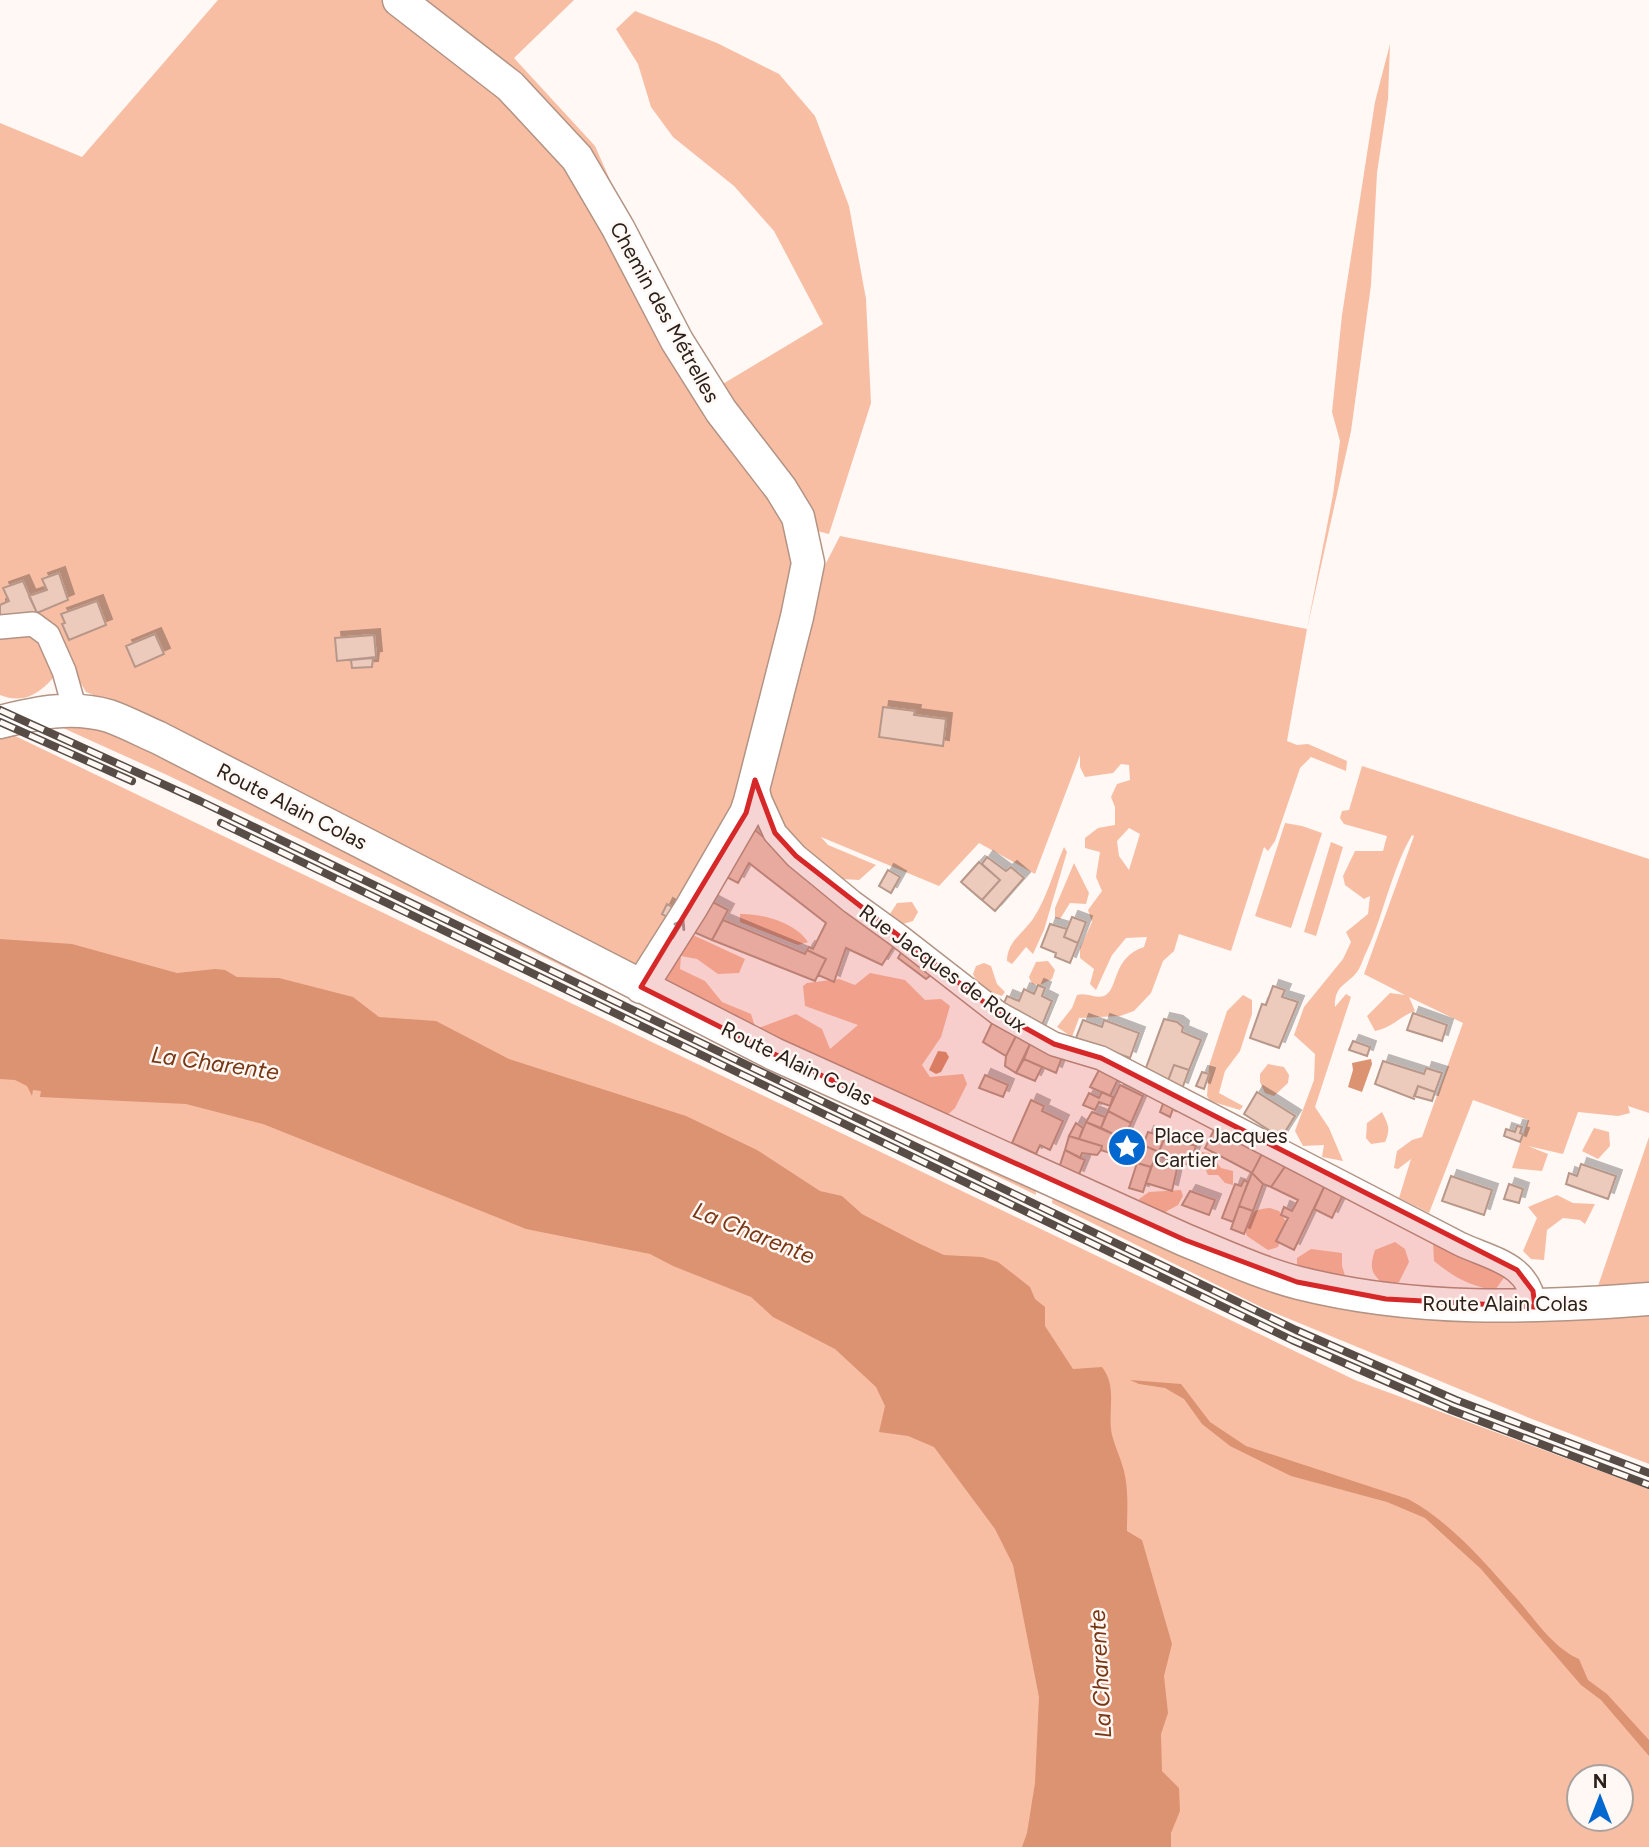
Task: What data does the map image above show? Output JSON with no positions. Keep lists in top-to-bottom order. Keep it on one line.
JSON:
{"streets":{"street":["Chemin des Métrelles","Route Alain Colas","Rue Jacques de Roux"]},"crossings":[["Chemin des Métrelles","Route Alain Colas"],["Chemin des Métrelles","Rue Jacques de Roux"],["Route Alain Colas","Rue Jacques de Roux"]],"water":["La Charente"],"places":{"place":["Place Jacques Cartier"]},"north":"top"}
